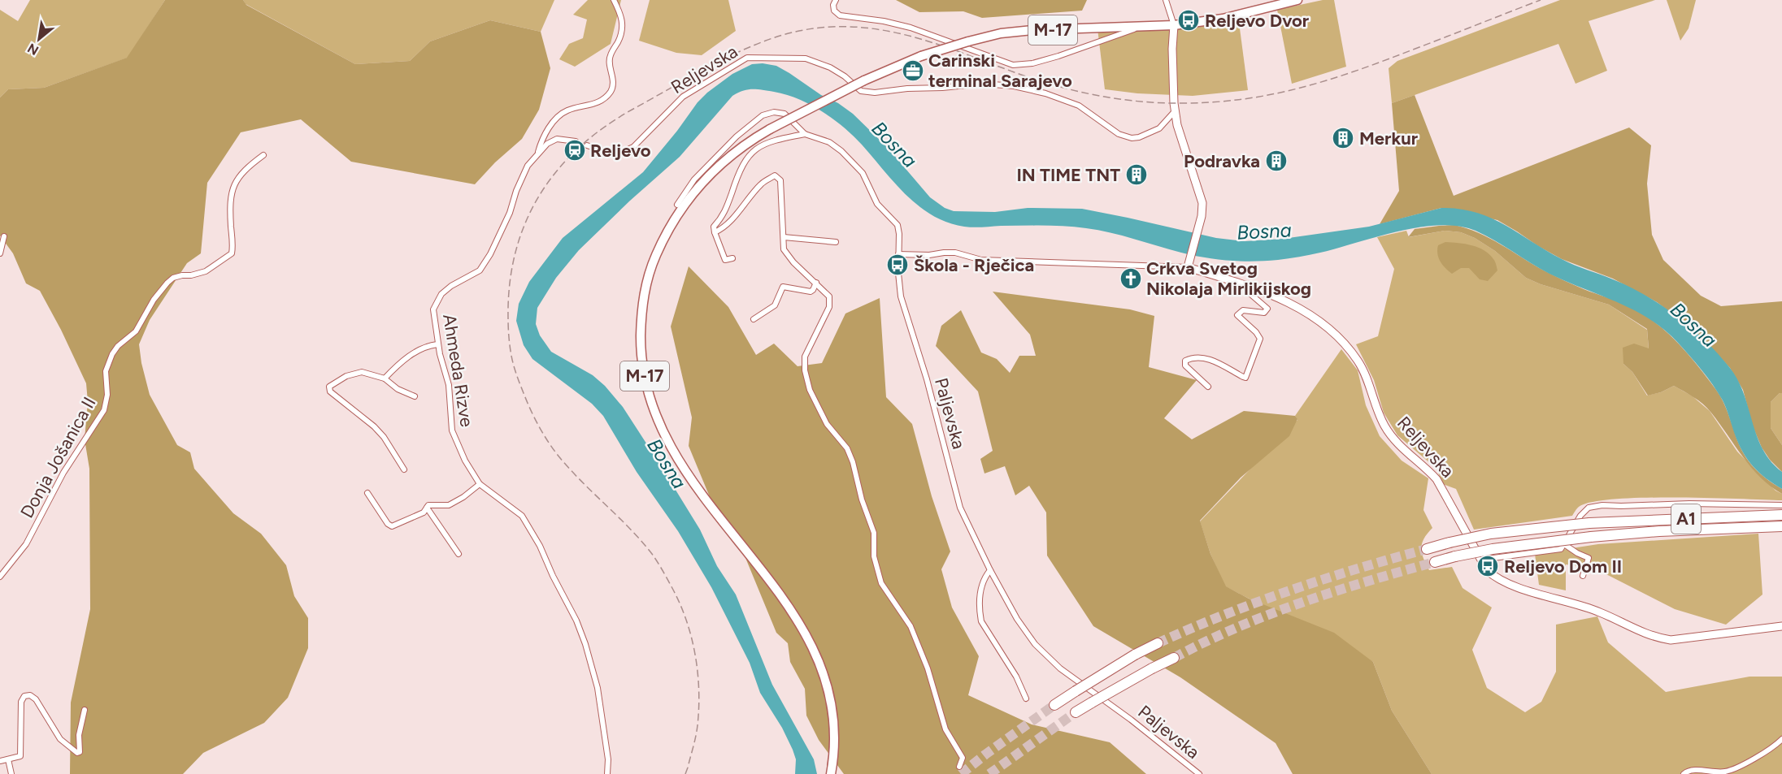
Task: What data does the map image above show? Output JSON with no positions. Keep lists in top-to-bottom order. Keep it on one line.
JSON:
{"streets":{"highway":["A1"],"main road":["M-17","Reljevska"],"street":["Ahmeda Rizve","Paljevska","Donja Jošanica II"]},"water":["Bosna"],"places":{"bus stop":["Reljevo Dvor","Škola - Rječica","Reljevo Dom II"],"office":["Carinski terminal Sarajevo"],"building":["Merkur","Podravka","IN TIME TNT"],"station":["Reljevo"],"church":["Crkva Svetog Nikolaja Mirlikijskog"]},"north":"bottom left"}
